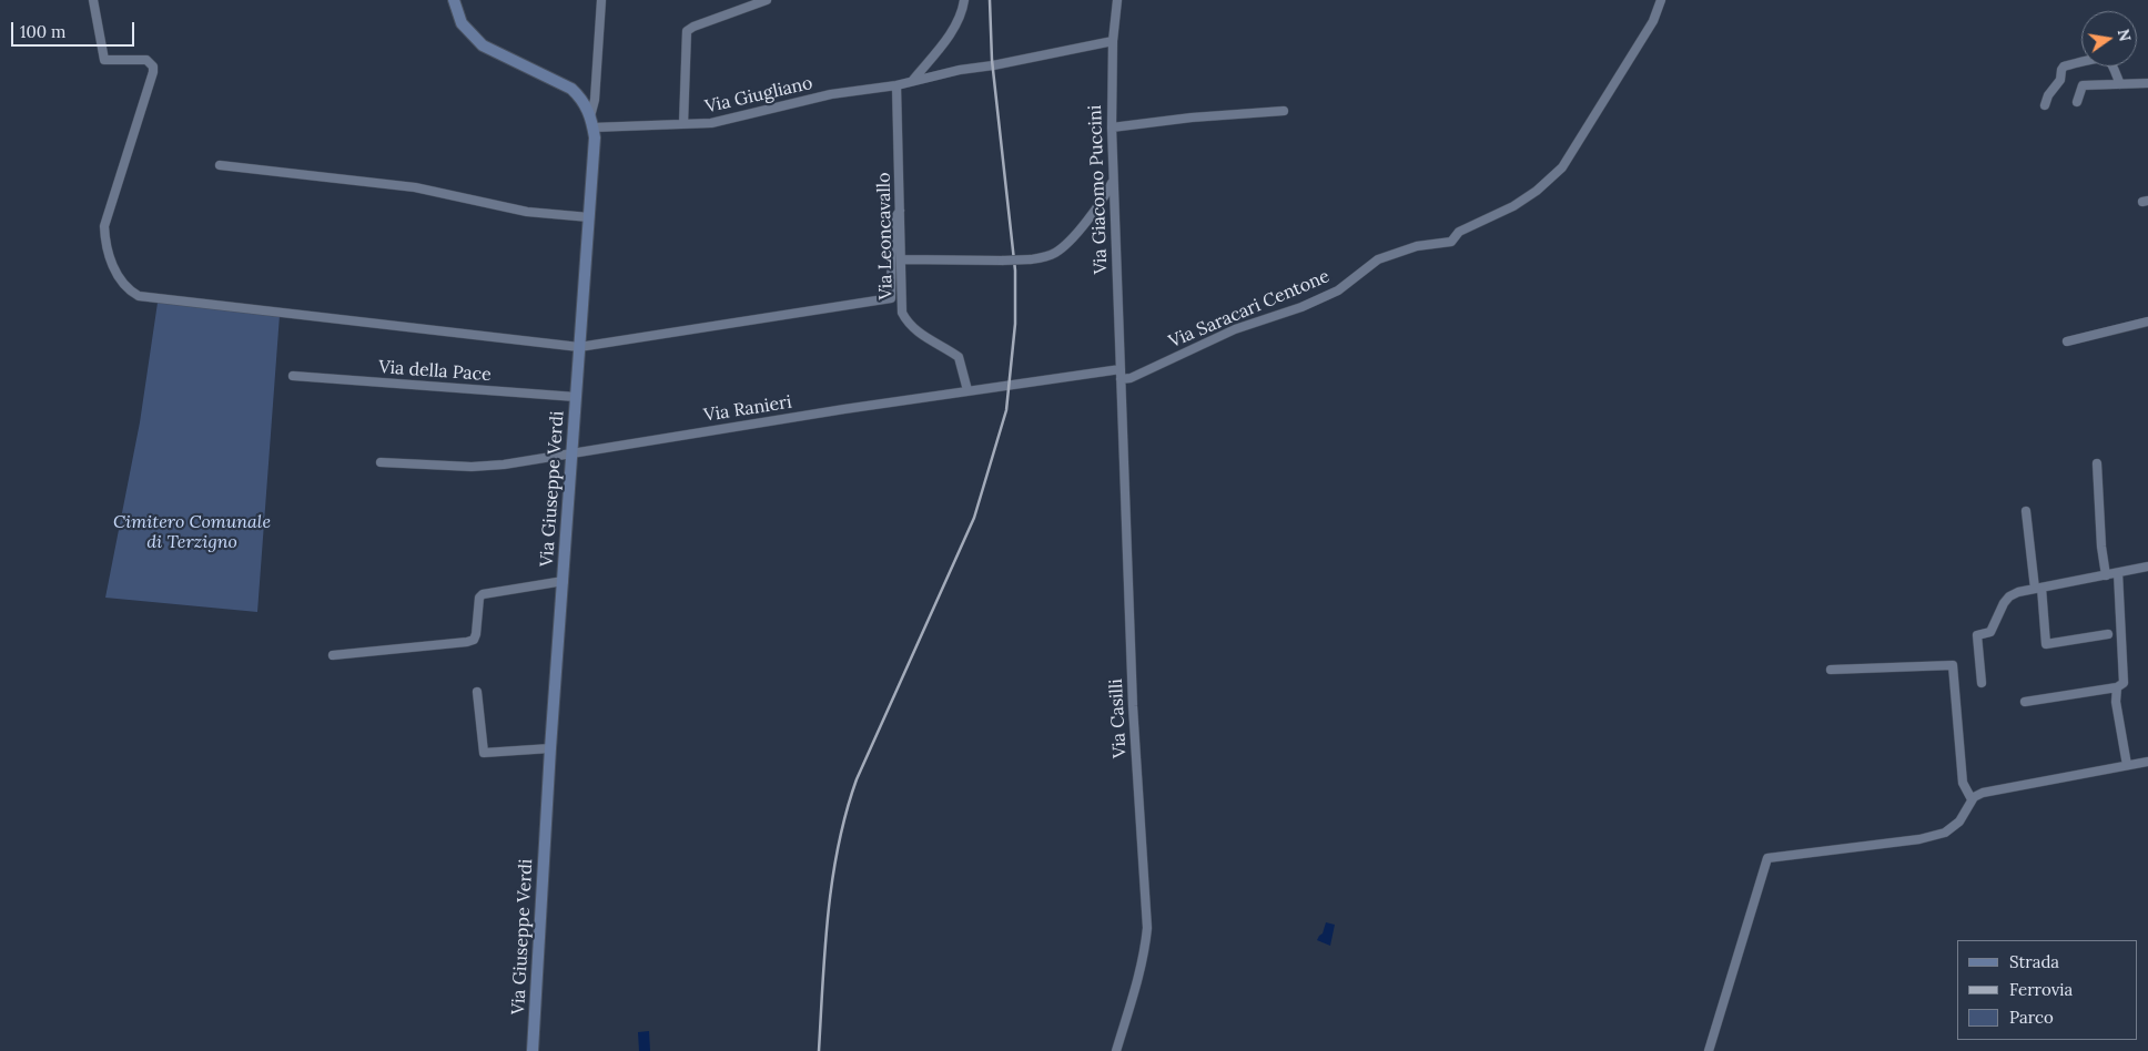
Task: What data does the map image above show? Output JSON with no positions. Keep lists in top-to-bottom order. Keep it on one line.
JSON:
{"streets":{"street":["Via Giugliano","Via Giacomo Puccini","Via Leoncavallo","Via Saracari Centone","Via della Pace","Via Ranieri","Via Giuseppe Verdi","Via Casilli"]},"crossings":[["Via Giugliano","Via Giacomo Puccini"],["Via Giugliano","Via Leoncavallo"],["Via Giugliano","Via Giuseppe Verdi"],["Via Giacomo Puccini","Via Saracari Centone"],["Via Giacomo Puccini","Via Ranieri"],["Via Giacomo Puccini","Via Casilli"],["Via Leoncavallo","Via Ranieri"],["Via Saracari Centone","Via Casilli"],["Via della Pace","Via Giuseppe Verdi"],["Via Ranieri","Via Giuseppe Verdi"]],"parks":["Cimitero Comunale di Terzigno"],"legend":["Strada","Ferrovia","Parco"],"scale_bar":"100 m","north":"right"}
